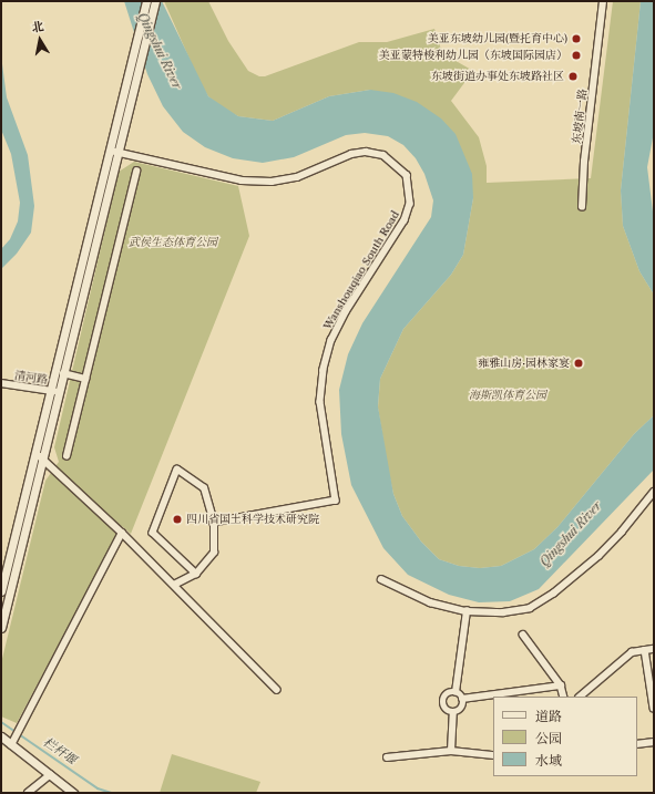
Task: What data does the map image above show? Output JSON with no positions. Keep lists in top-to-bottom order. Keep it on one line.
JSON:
{"streets":{"street":["东坡南一路","Wanshouqiao South Road","清河路"]},"water":["Qingshui River","栏杆堰"],"parks":["武侯生态体育公园","海斯凯体育公园"],"places":["美亚东坡幼儿园(暨托育中心)","美亚蒙特梭利幼儿园（东坡国际园店）","东坡街道办事处东坡路社区","雍雅山房·园林家宴","四川省国土科学技术研究院"],"legend":["道路","公园","水域"],"north":"top"}
